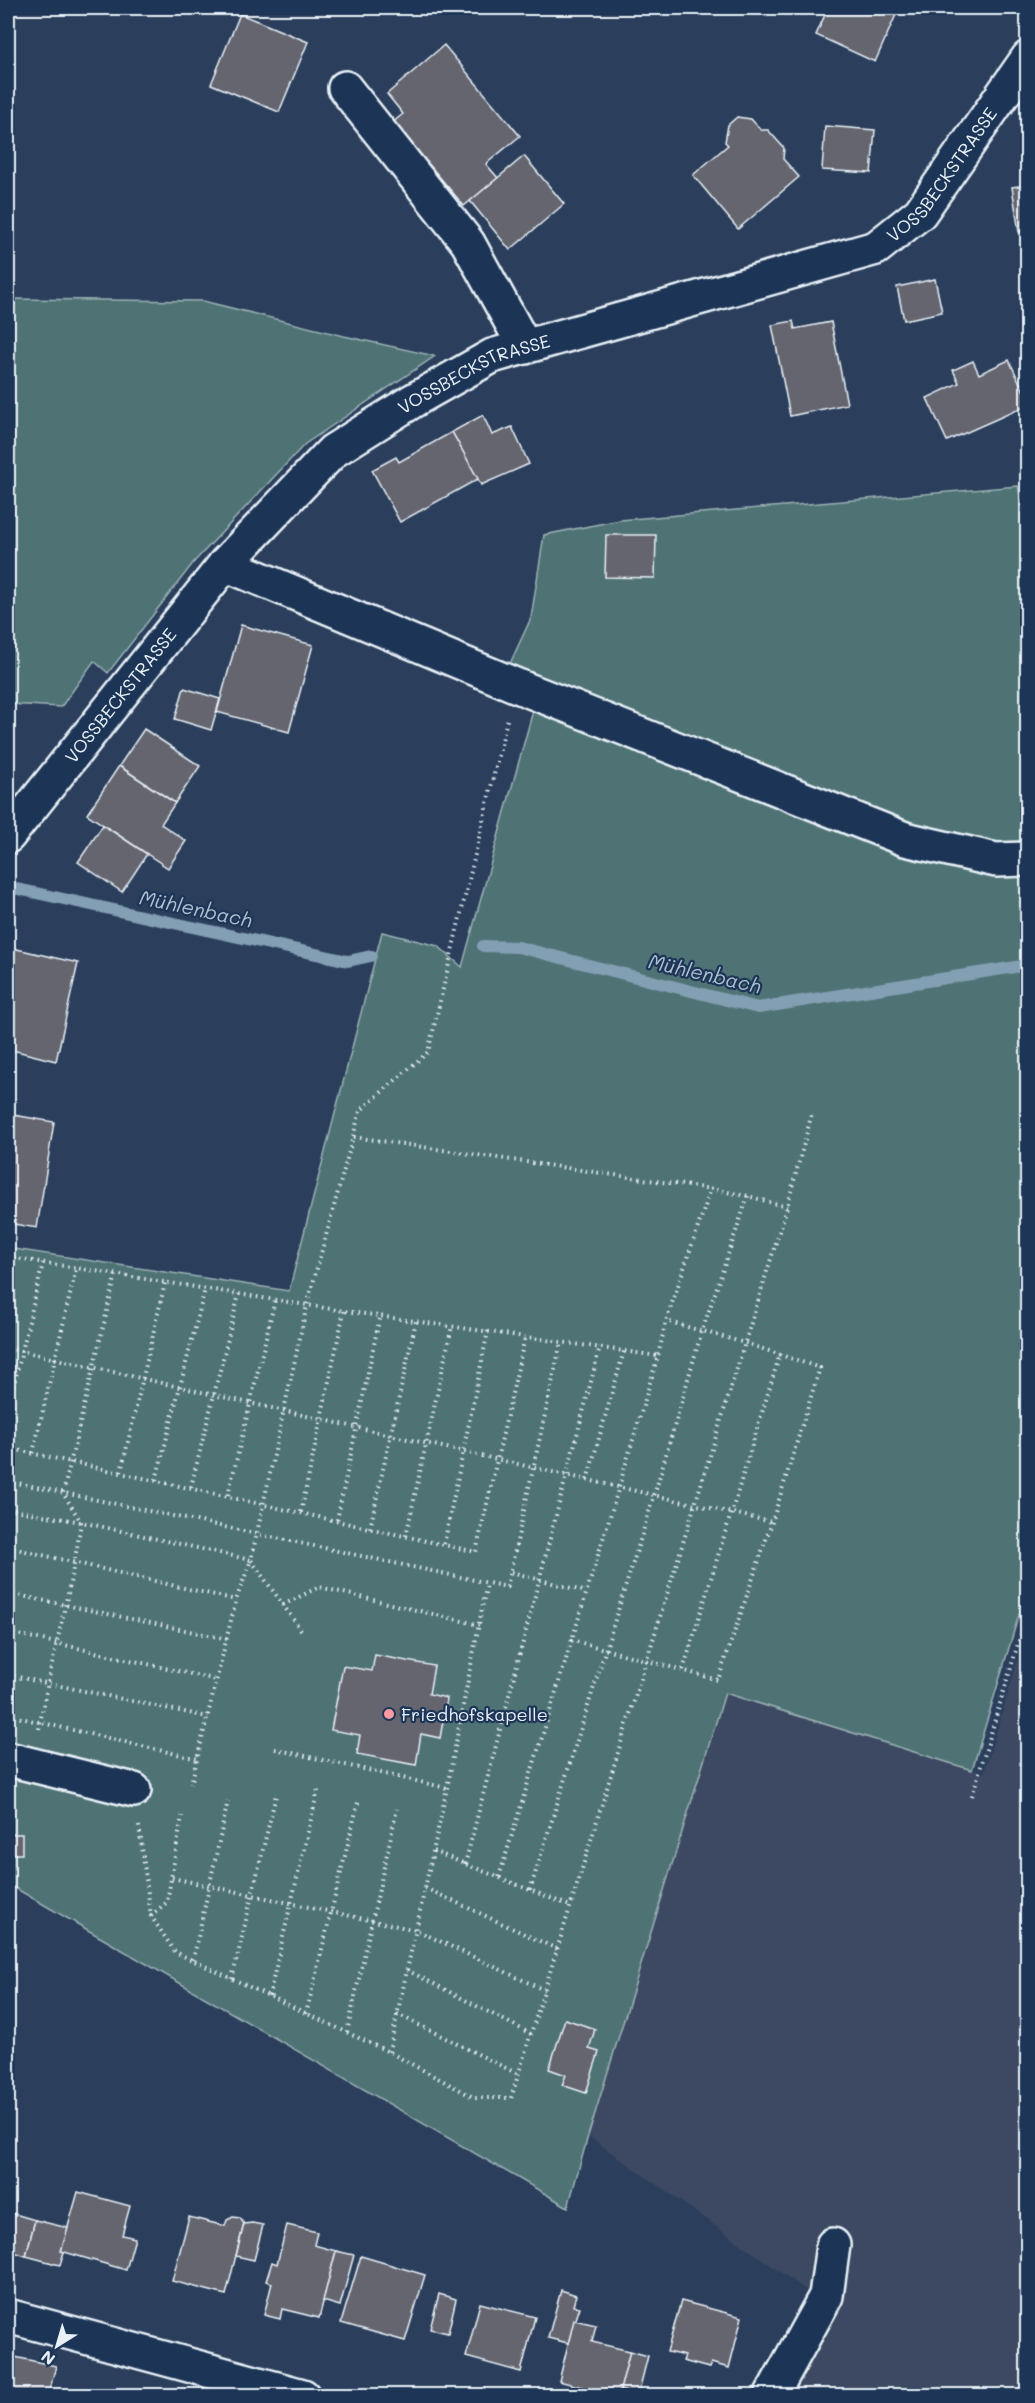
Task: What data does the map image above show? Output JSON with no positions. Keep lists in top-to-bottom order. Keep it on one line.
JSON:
{"streets":{"street":["VOSSBECKSTRASSE"]},"water":["Mühlenbach"],"places":["Friedhofskapelle"],"north":"bottom left"}
